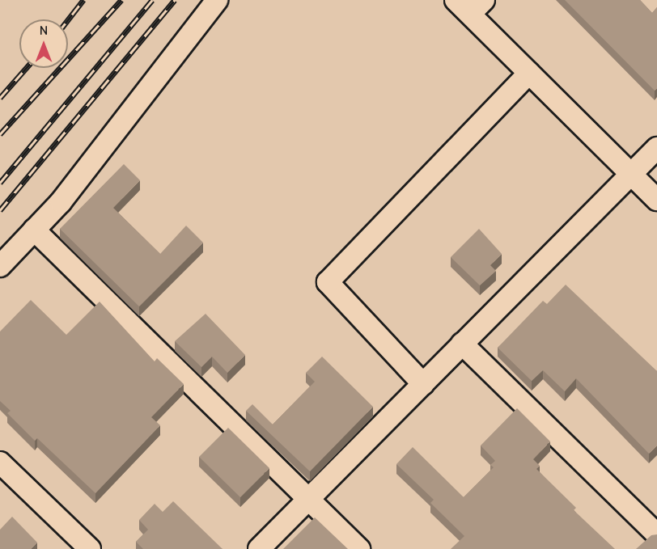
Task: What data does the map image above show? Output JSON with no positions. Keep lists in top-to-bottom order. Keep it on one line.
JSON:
{"north":"top"}
